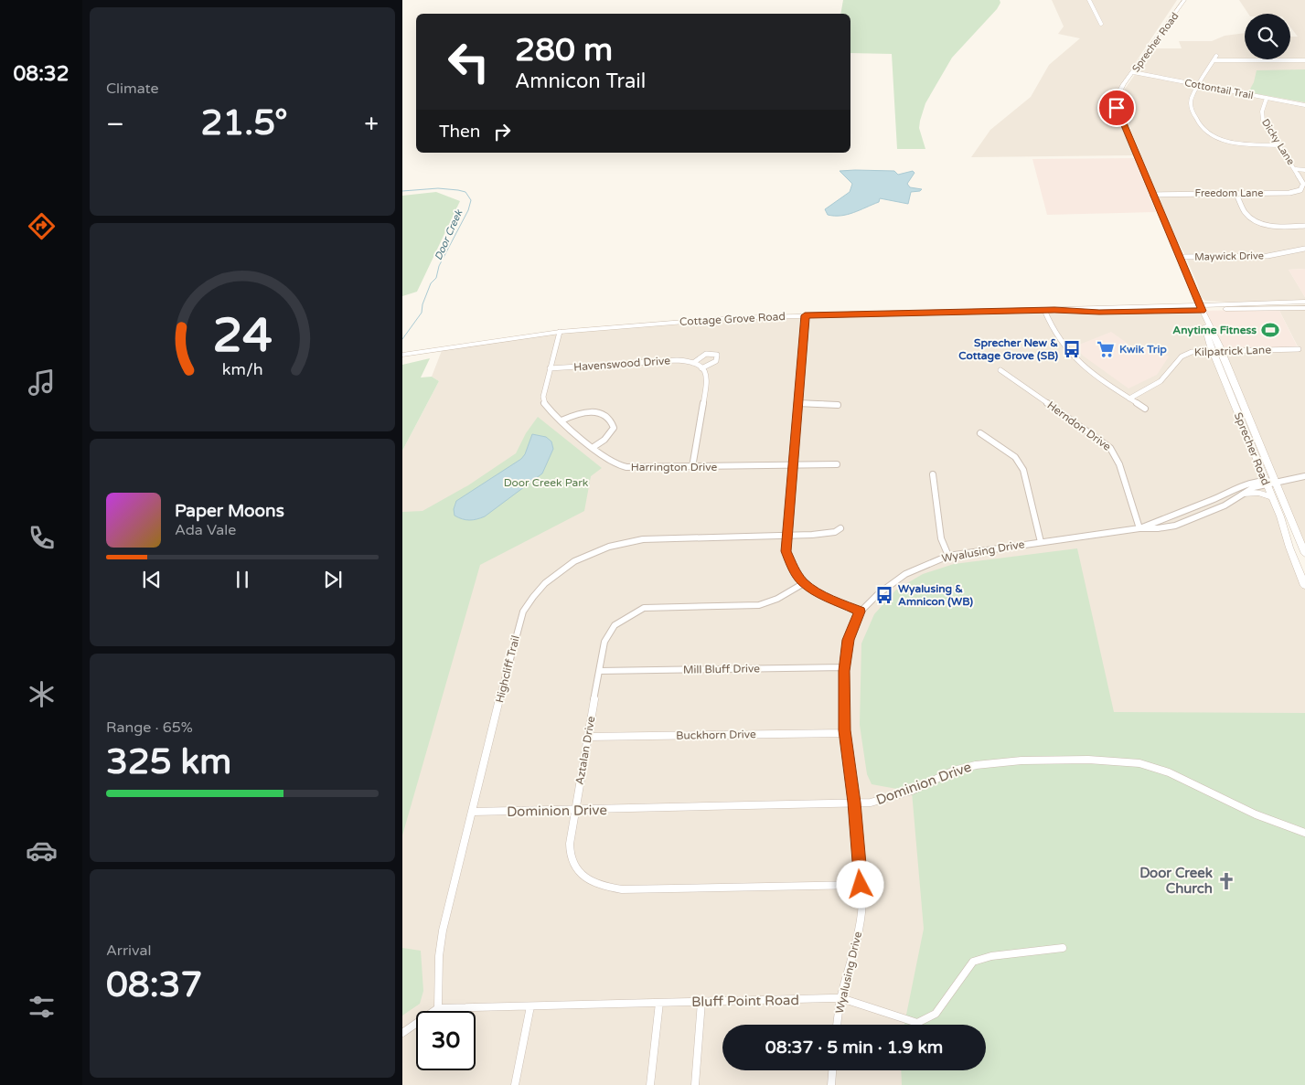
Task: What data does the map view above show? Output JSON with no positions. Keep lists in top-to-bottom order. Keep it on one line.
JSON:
{"streets":{"main road":["Sprecher Road","Cottage Grove Road"],"street":["Cottontail Trail","Dicky Lane","Freedom Lane","Maywick Drive","Kilpatrick Lane","Havenswood Drive","Herndon Drive","Harrington Drive","Wyalusing Drive","Highcliff Trail","Mill Bluff Drive","Buckhorn Drive","Aztalan Drive","Dominion Drive","Bluff Point Road"]},"crossings":[["Sprecher Road","Cottontail Trail"],["Sprecher Road","Freedom Lane"],["Sprecher Road","Maywick Drive"],["Sprecher Road","Cottage Grove Road"],["Sprecher Road","Kilpatrick Lane"],["Sprecher Road","Wyalusing Drive"],["Cottontail Trail","Dicky Lane"],["Dicky Lane","Freedom Lane"],["Cottage Grove Road","Harrington Drive"],["Havenswood Drive","Harrington Drive"],["Herndon Drive","Wyalusing Drive"],["Wyalusing Drive","Mill Bluff Drive"],["Wyalusing Drive","Buckhorn Drive"],["Wyalusing Drive","Aztalan Drive"],["Wyalusing Drive","Dominion Drive"],["Wyalusing Drive","Bluff Point Road"],["Highcliff Trail","Dominion Drive"],["Highcliff Trail","Bluff Point Road"],["Mill Bluff Drive","Aztalan Drive"],["Buckhorn Drive","Aztalan Drive"],["Aztalan Drive","Dominion Drive"]],"water":["Door Creek"],"parks":["Door Creek Park"],"places":{"sports":["Anytime Fitness"],"bus stop":["Sprecher New & Cottage Grove (SB)","Wyalusing & Amnicon (WB)"],"supermarket":["Kwik Trip"],"church":["Door Creek Church"]},"page":{"tabs":"08:32","tile":["Climate",["Range · 65%","325 km"],["Arrival","08:37"]],"turn":["280 m","Amnicon Trail"],"heat":["−","21.5°","+"],"then":"Then","song":["Paper Moons","Ada Vale"],"limit":"30","trip":"08:37 · 5 min · 1.9 km","gauge":["24","km/h"]}}
